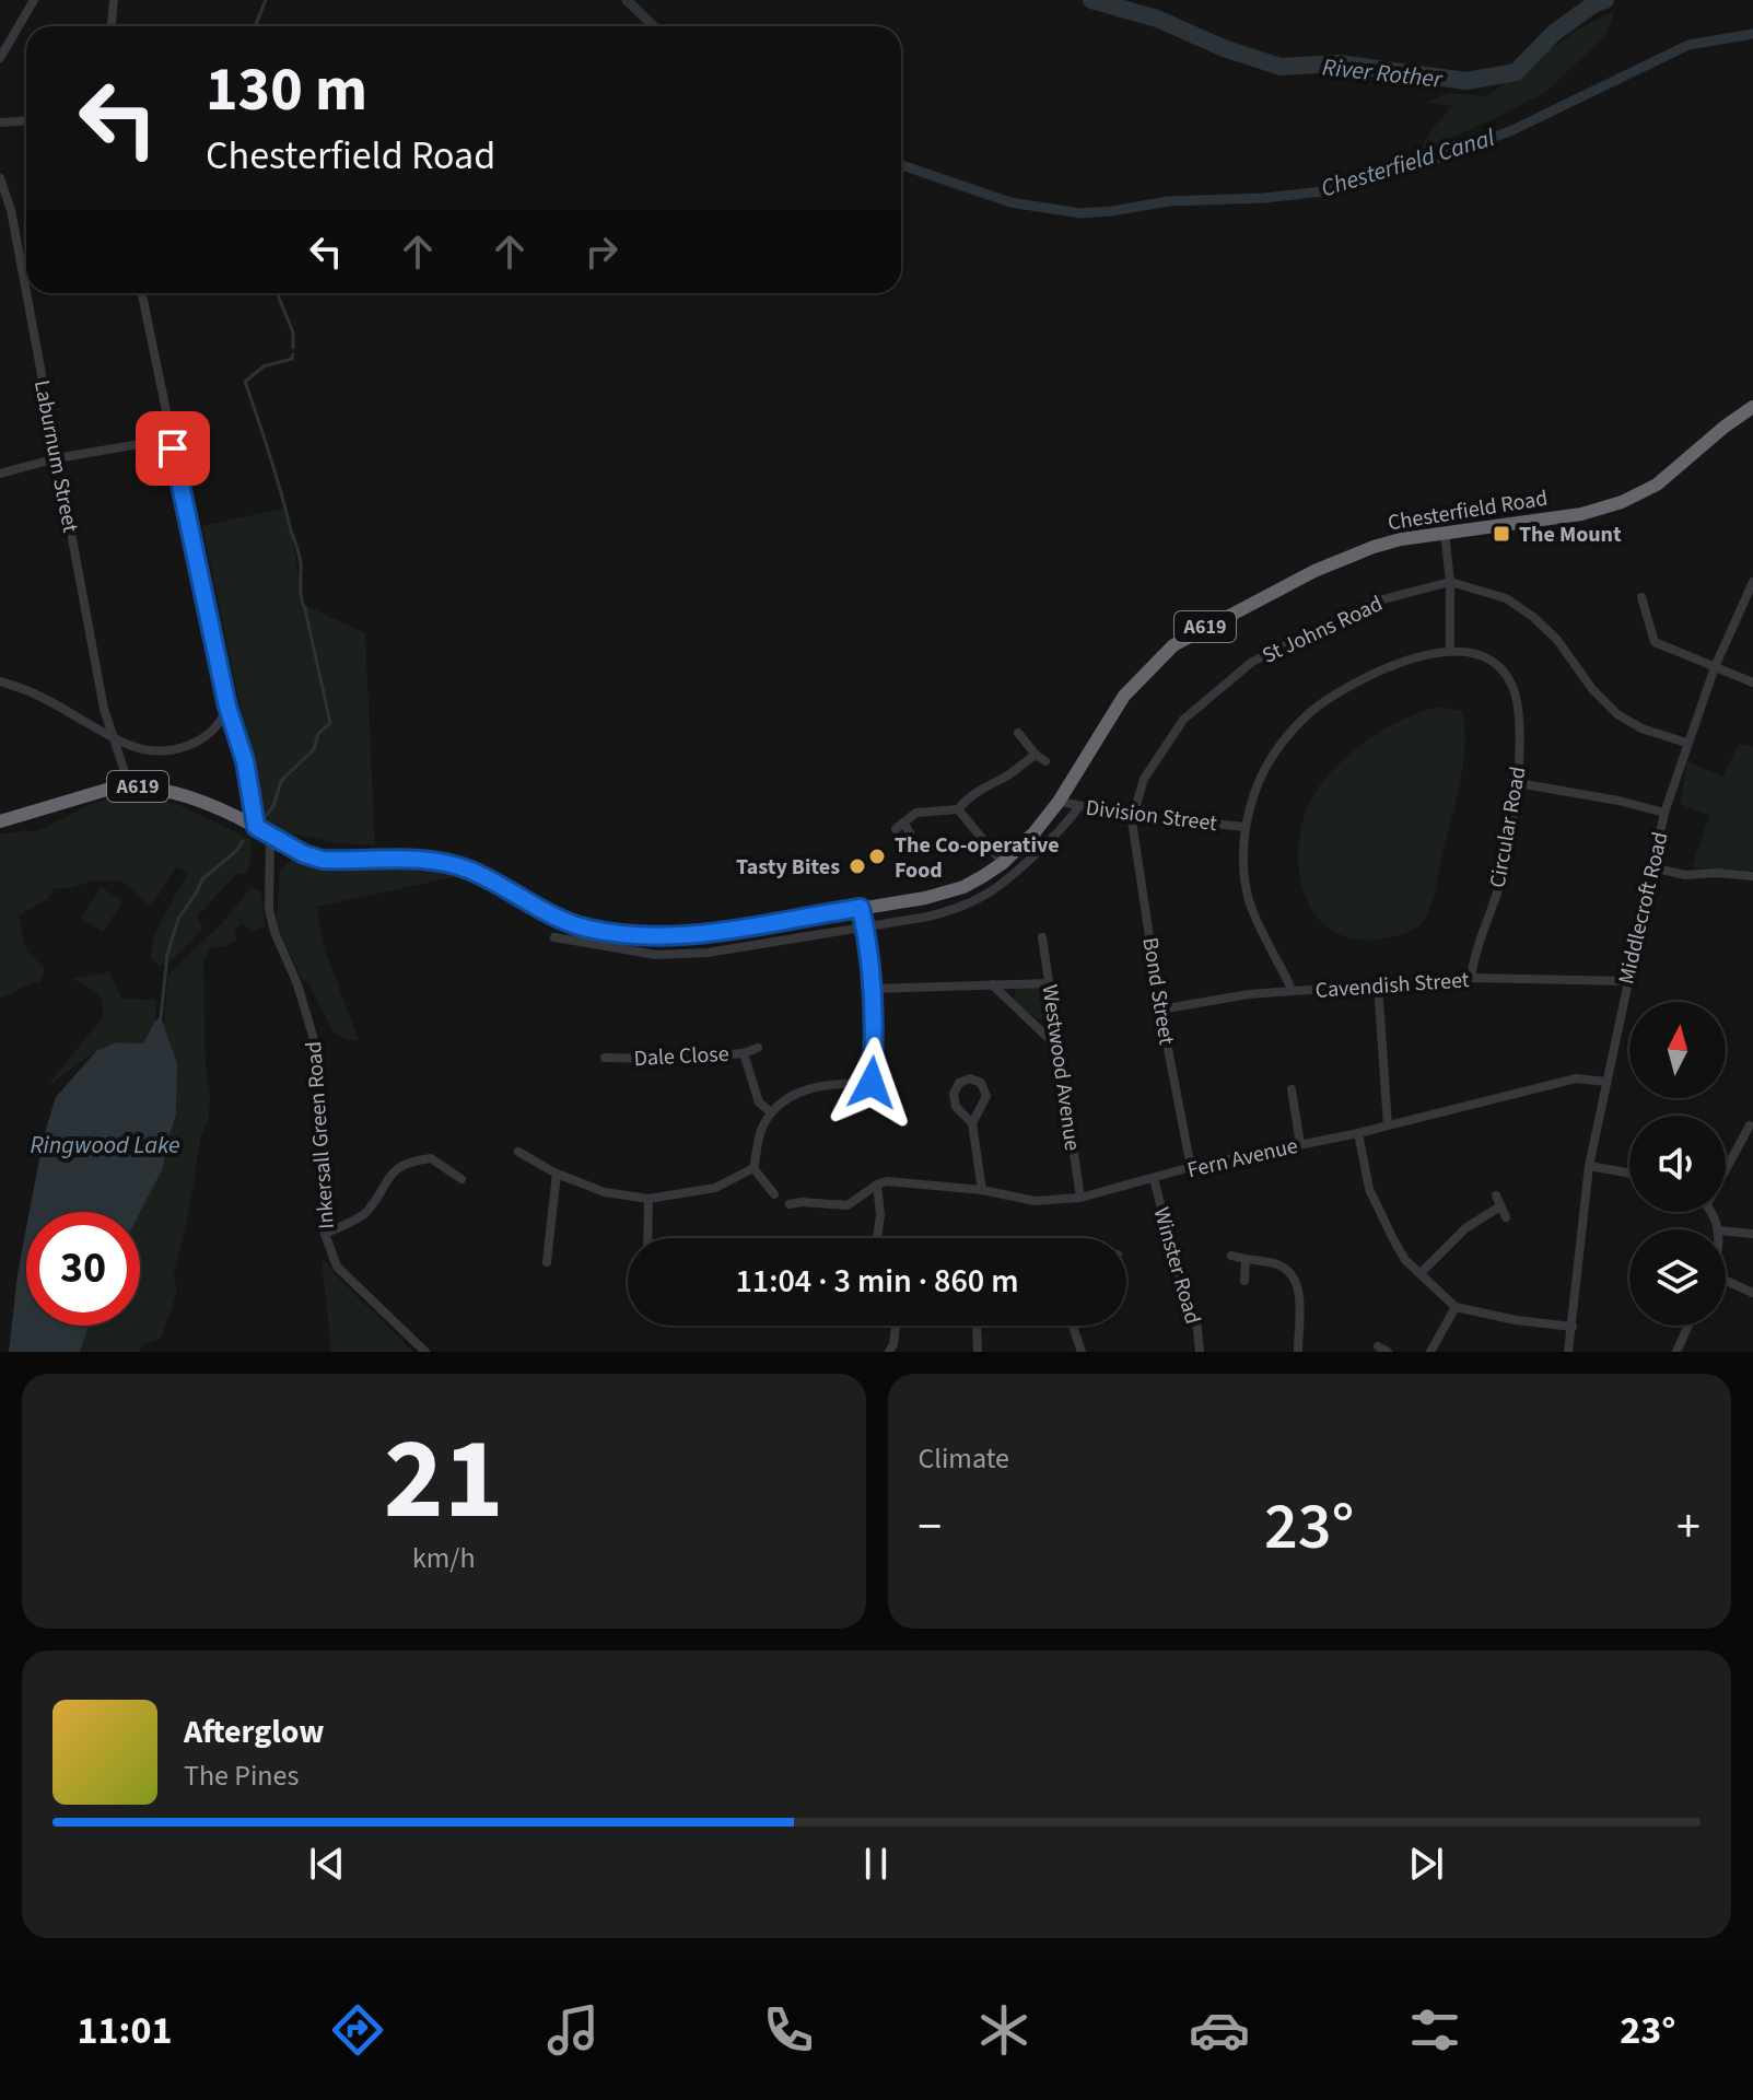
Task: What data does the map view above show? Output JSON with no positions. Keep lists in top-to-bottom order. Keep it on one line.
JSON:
{"streets":{"highway":["Chesterfield Road","A619"],"street":["Laburnum Street","St Johns Road","Division Street","Circular Road","Middlecroft Road","Cavendish Street","Bond Street","Dale Close","Westwood Avenue","Inkersall Green Road","Fern Avenue","Winster Road"]},"crossings":[["Laburnum Street","A619"],["Chesterfield Road","A619"],["Chesterfield Road","Division Street"],["Chesterfield Road","Inkersall Green Road"],["A619","Inkersall Green Road"],["St Johns Road","Division Street"],["St Johns Road","Bond Street"],["Division Street","Bond Street"],["Circular Road","Cavendish Street"],["Middlecroft Road","Cavendish Street"],["Middlecroft Road","Fern Avenue"],["Cavendish Street","Bond Street"],["Bond Street","Fern Avenue"],["Westwood Avenue","Fern Avenue"],["Fern Avenue","Winster Road"]],"water":["River Rother","Chesterfield Canal","Ringwood Lake"],"places":{"transit":["The Mount"],"other":["The Co-operative Food","Tasty Bites"]},"north":"top","page":{"turn":["130 m","Chesterfield Road"],"limit":"30","trip":"11:04 · 3 min · 860 m","tile":[["21","km/h"],"Climate"],"heat":["−","23°","+"],"song":["Afterglow","The Pines"],"tabs":["11:01","23°"]}}
